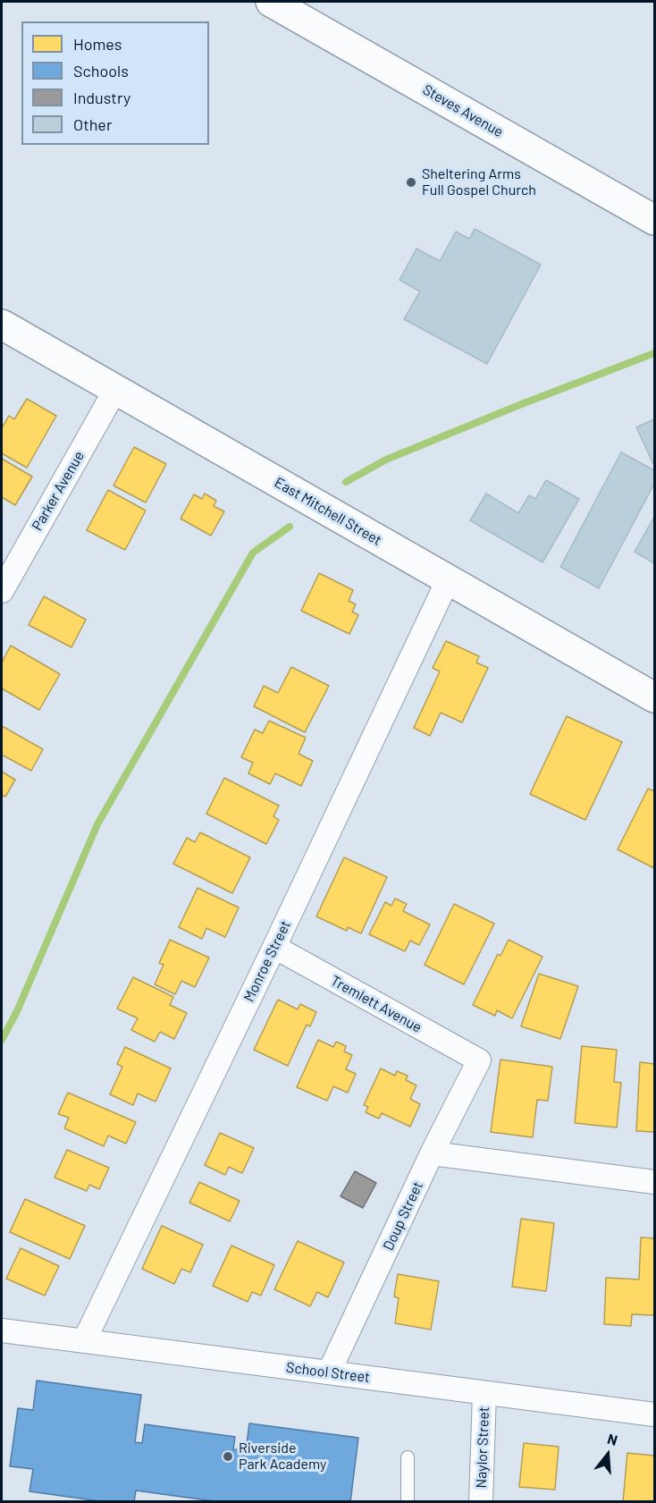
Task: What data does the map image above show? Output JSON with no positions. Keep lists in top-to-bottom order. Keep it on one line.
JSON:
{"streets":{"street":["Steves Avenue","Parker Avenue","East Mitchell Street","Monroe Street","Tremlett Avenue","Doup Street","School Street","Naylor Street"]},"crossings":[["Parker Avenue","East Mitchell Street"],["East Mitchell Street","Monroe Street"],["Monroe Street","Tremlett Avenue"],["Monroe Street","School Street"],["Tremlett Avenue","Doup Street"],["Doup Street","School Street"],["School Street","Naylor Street"]],"places":["Sheltering Arms Full Gospel Church","Riverside Park Academy"],"legend":["Homes","Schools","Industry","Other"],"north":"top"}
